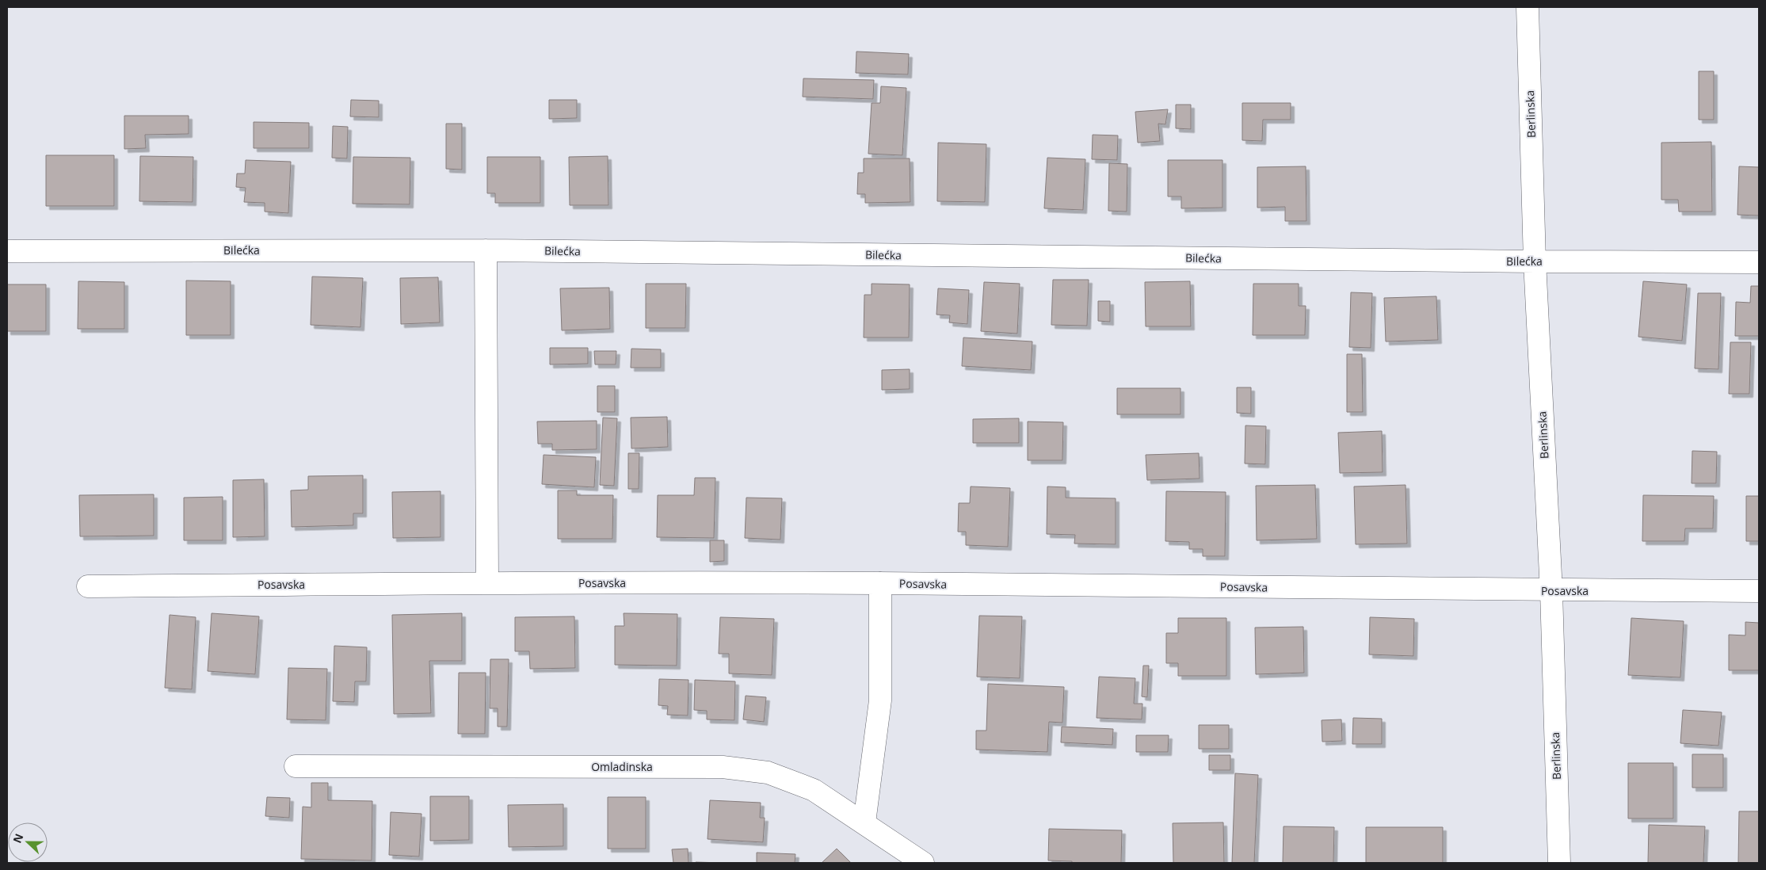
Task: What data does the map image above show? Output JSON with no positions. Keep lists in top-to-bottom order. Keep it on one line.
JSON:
{"streets":{"street":["Berlinska","Bilećka","Posavska","Omladinska"]},"crossings":[["Berlinska","Bilećka"],["Berlinska","Posavska"]],"north":"left"}
